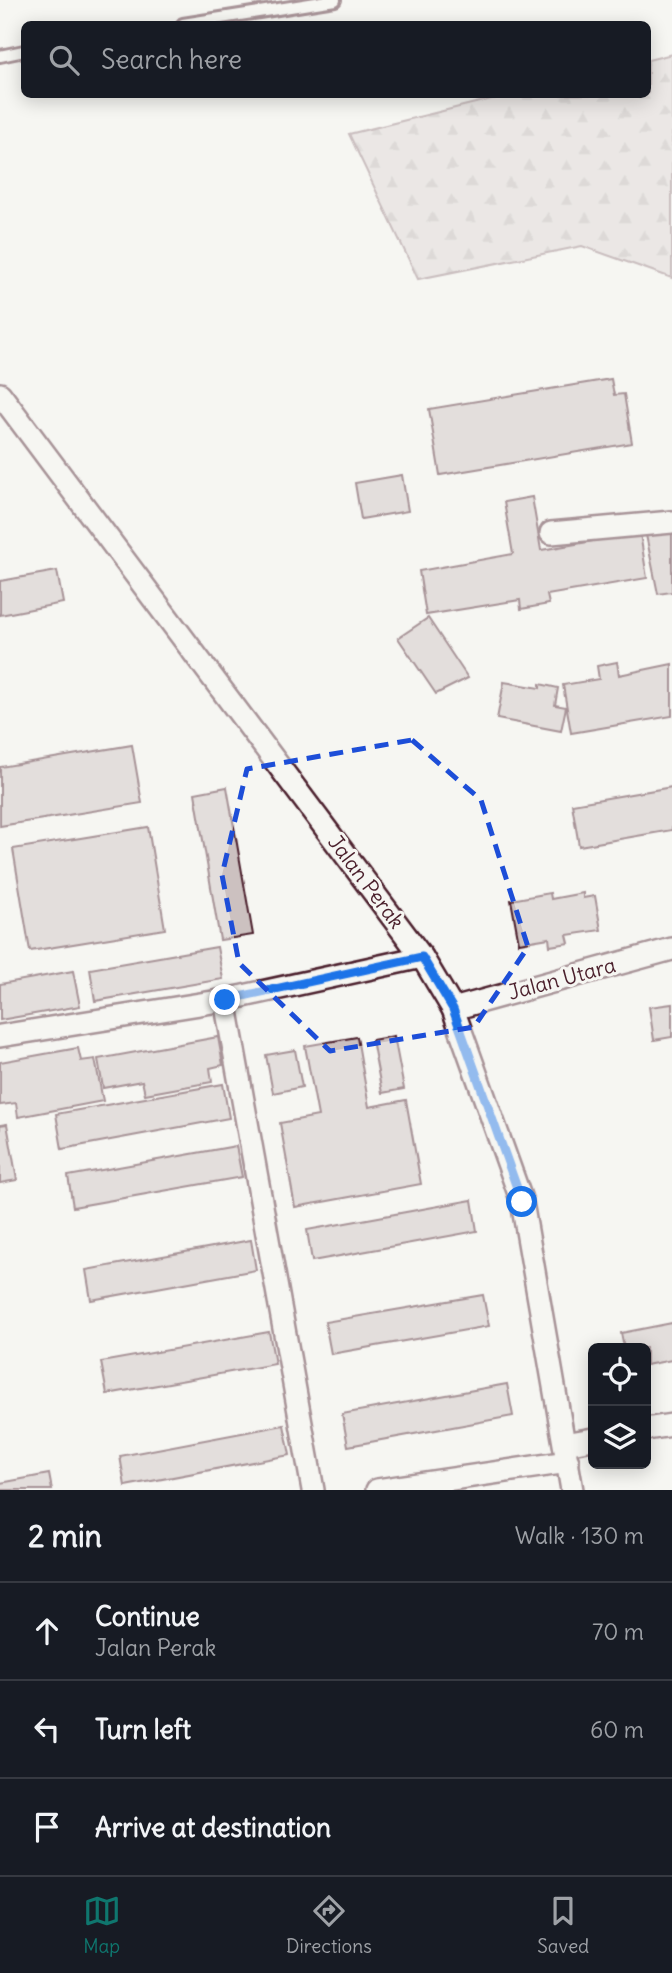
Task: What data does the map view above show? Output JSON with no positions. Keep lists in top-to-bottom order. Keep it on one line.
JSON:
{"streets":{"street":["Jalan Perak","Jalan Utara"]},"crossings":[["Jalan Perak","Jalan Utara"]],"page":{"search":"Search here","heading":["2 min","Walk · 130 m"],"list":[["Continue","Jalan Perak","70 m"],["Turn left","60 m"],"Arrive at destination"],"nav":["Map","Directions","Saved"]}}
